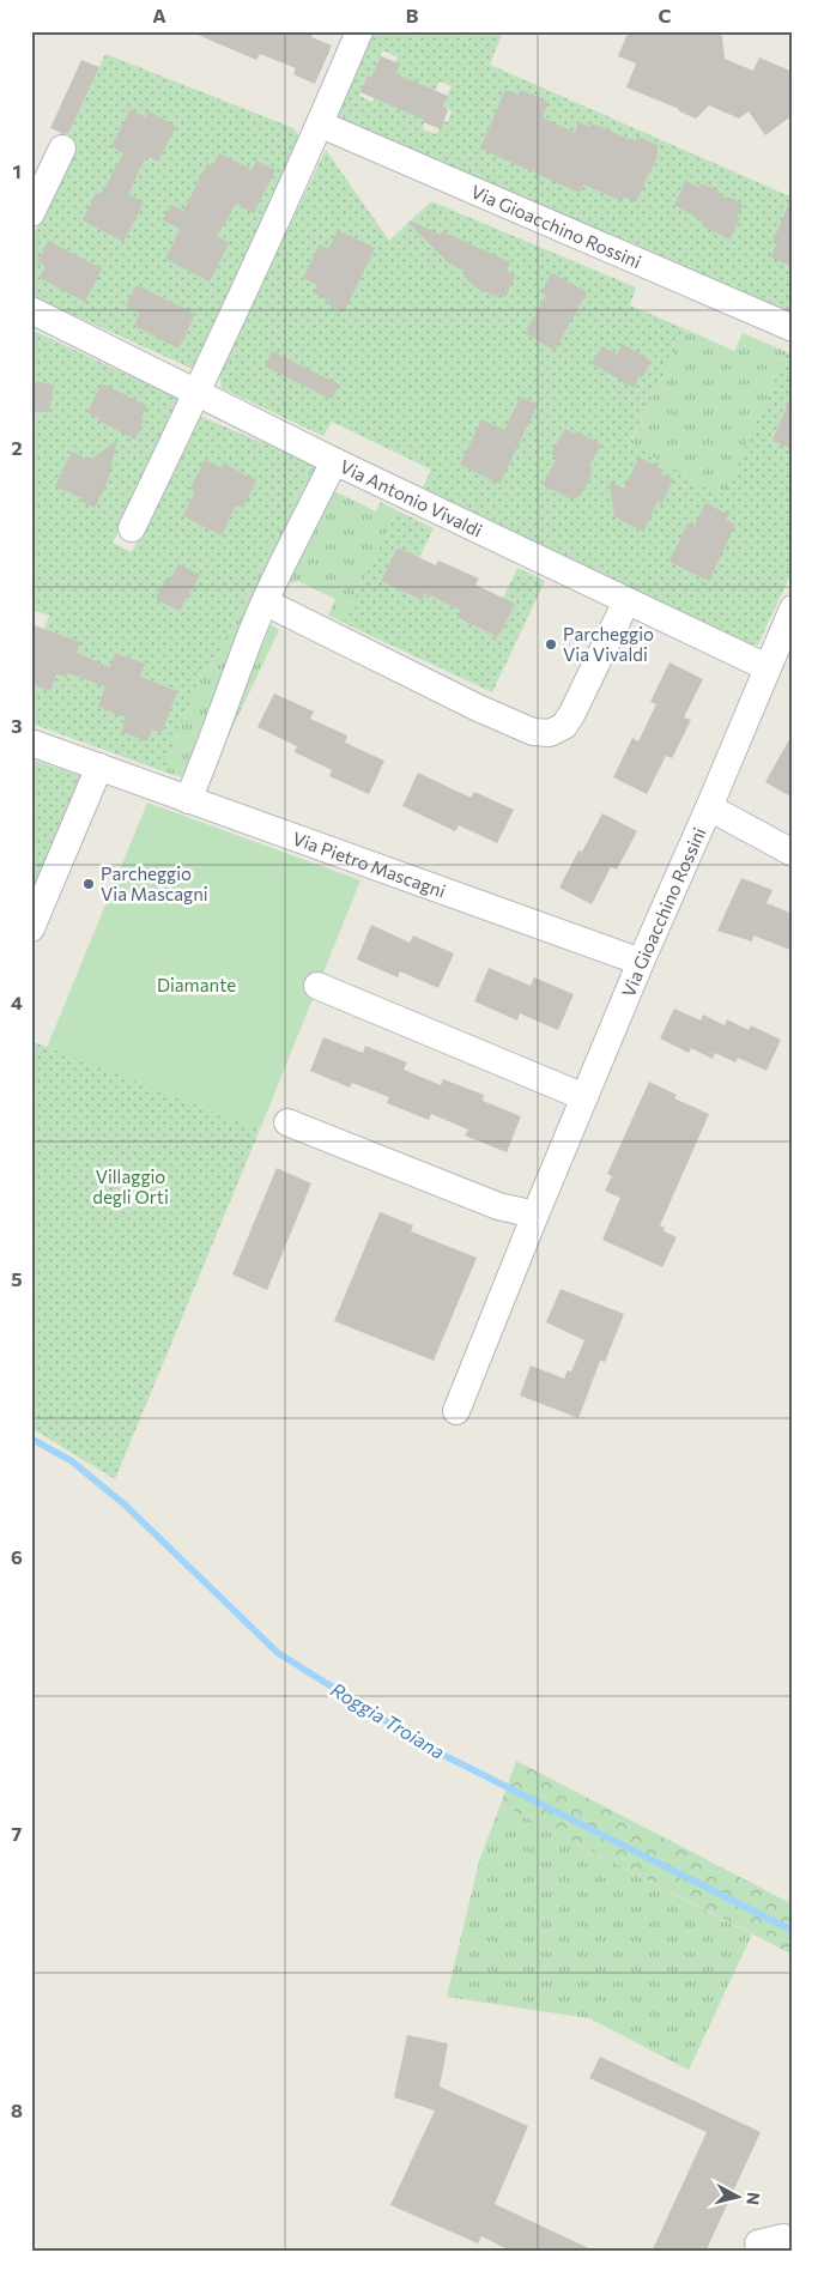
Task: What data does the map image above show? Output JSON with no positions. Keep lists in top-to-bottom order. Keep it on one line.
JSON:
{"streets":{"street":["Via Gioacchino Rossini","Via Antonio Vivaldi","Via Pietro Mascagni"]},"crossings":[["Via Gioacchino Rossini","Via Antonio Vivaldi"],["Via Gioacchino Rossini","Via Pietro Mascagni"]],"water":["Roggia Troiana"],"parks":["Diamante","Villaggio degli Orti"],"places":["Parcheggio Via Vivaldi","Parcheggio Via Mascagni"],"north":"right","grid":{"columns":["A","B","C"],"rows":["1","2","3","4","5","6","7","8"]}}
